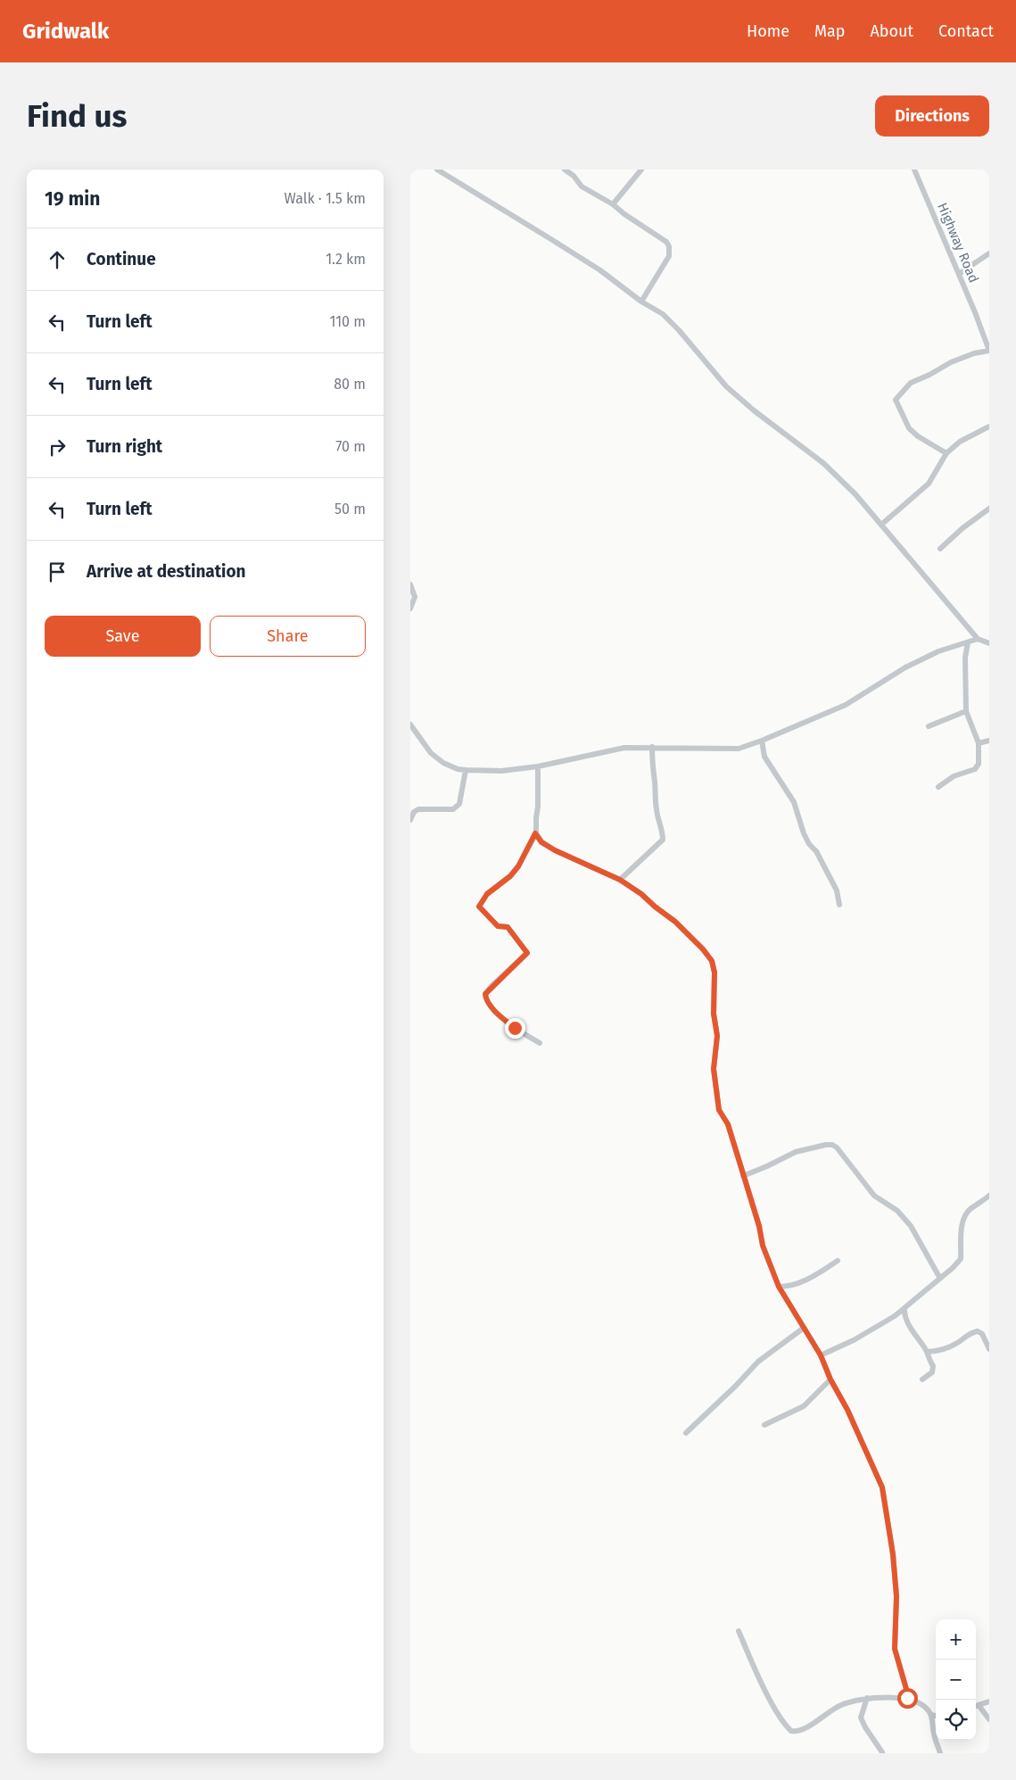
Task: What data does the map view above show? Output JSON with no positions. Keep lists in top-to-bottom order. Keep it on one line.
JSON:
{"streets":{"street":["Highway Road"]},"page":{"header":"Gridwalk","nav":["Home","Map","About","Contact"],"buttons":["Directions",["Save","Share"]],"title":"Find us","heading":["19 min","Walk · 1.5 km"],"list":[["Continue","1.2 km"],["Turn left","110 m"],["Turn left","80 m"],["Turn right","70 m"],["Turn left","50 m"],"Arrive at destination"],"map_buttons":["+","−"]}}
